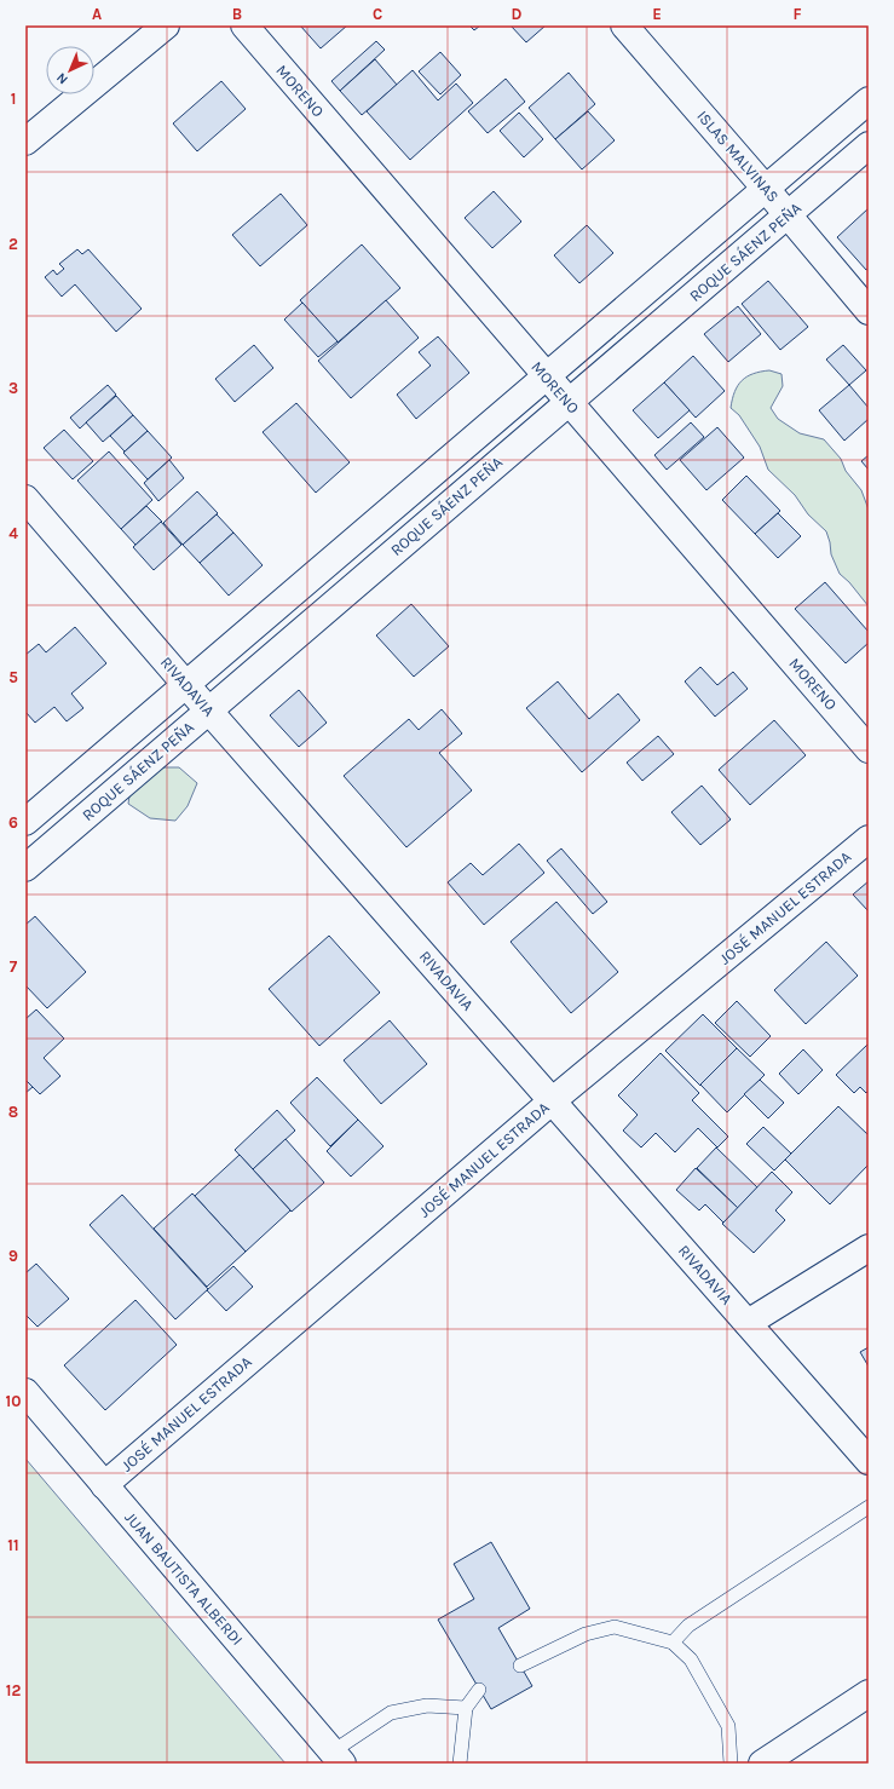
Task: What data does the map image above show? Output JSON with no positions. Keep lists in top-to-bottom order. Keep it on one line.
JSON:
{"streets":{"street":["MORENO","ISLAS MALVINAS","ROQUE SÁENZ PEÑA","RIVADAVIA","JOSÉ MANUEL ESTRADA","JUAN BAUTISTA ALBERDI"]},"crossings":[["MORENO","ROQUE SÁENZ PEÑA"],["ISLAS MALVINAS","ROQUE SÁENZ PEÑA"],["ROQUE SÁENZ PEÑA","RIVADAVIA"],["RIVADAVIA","JOSÉ MANUEL ESTRADA"],["JOSÉ MANUEL ESTRADA","JUAN BAUTISTA ALBERDI"]],"north":"bottom left","grid":{"columns":["A","B","C","D","E","F"],"rows":["1","2","3","4","5","6","7","8","9","10","11","12"]}}
